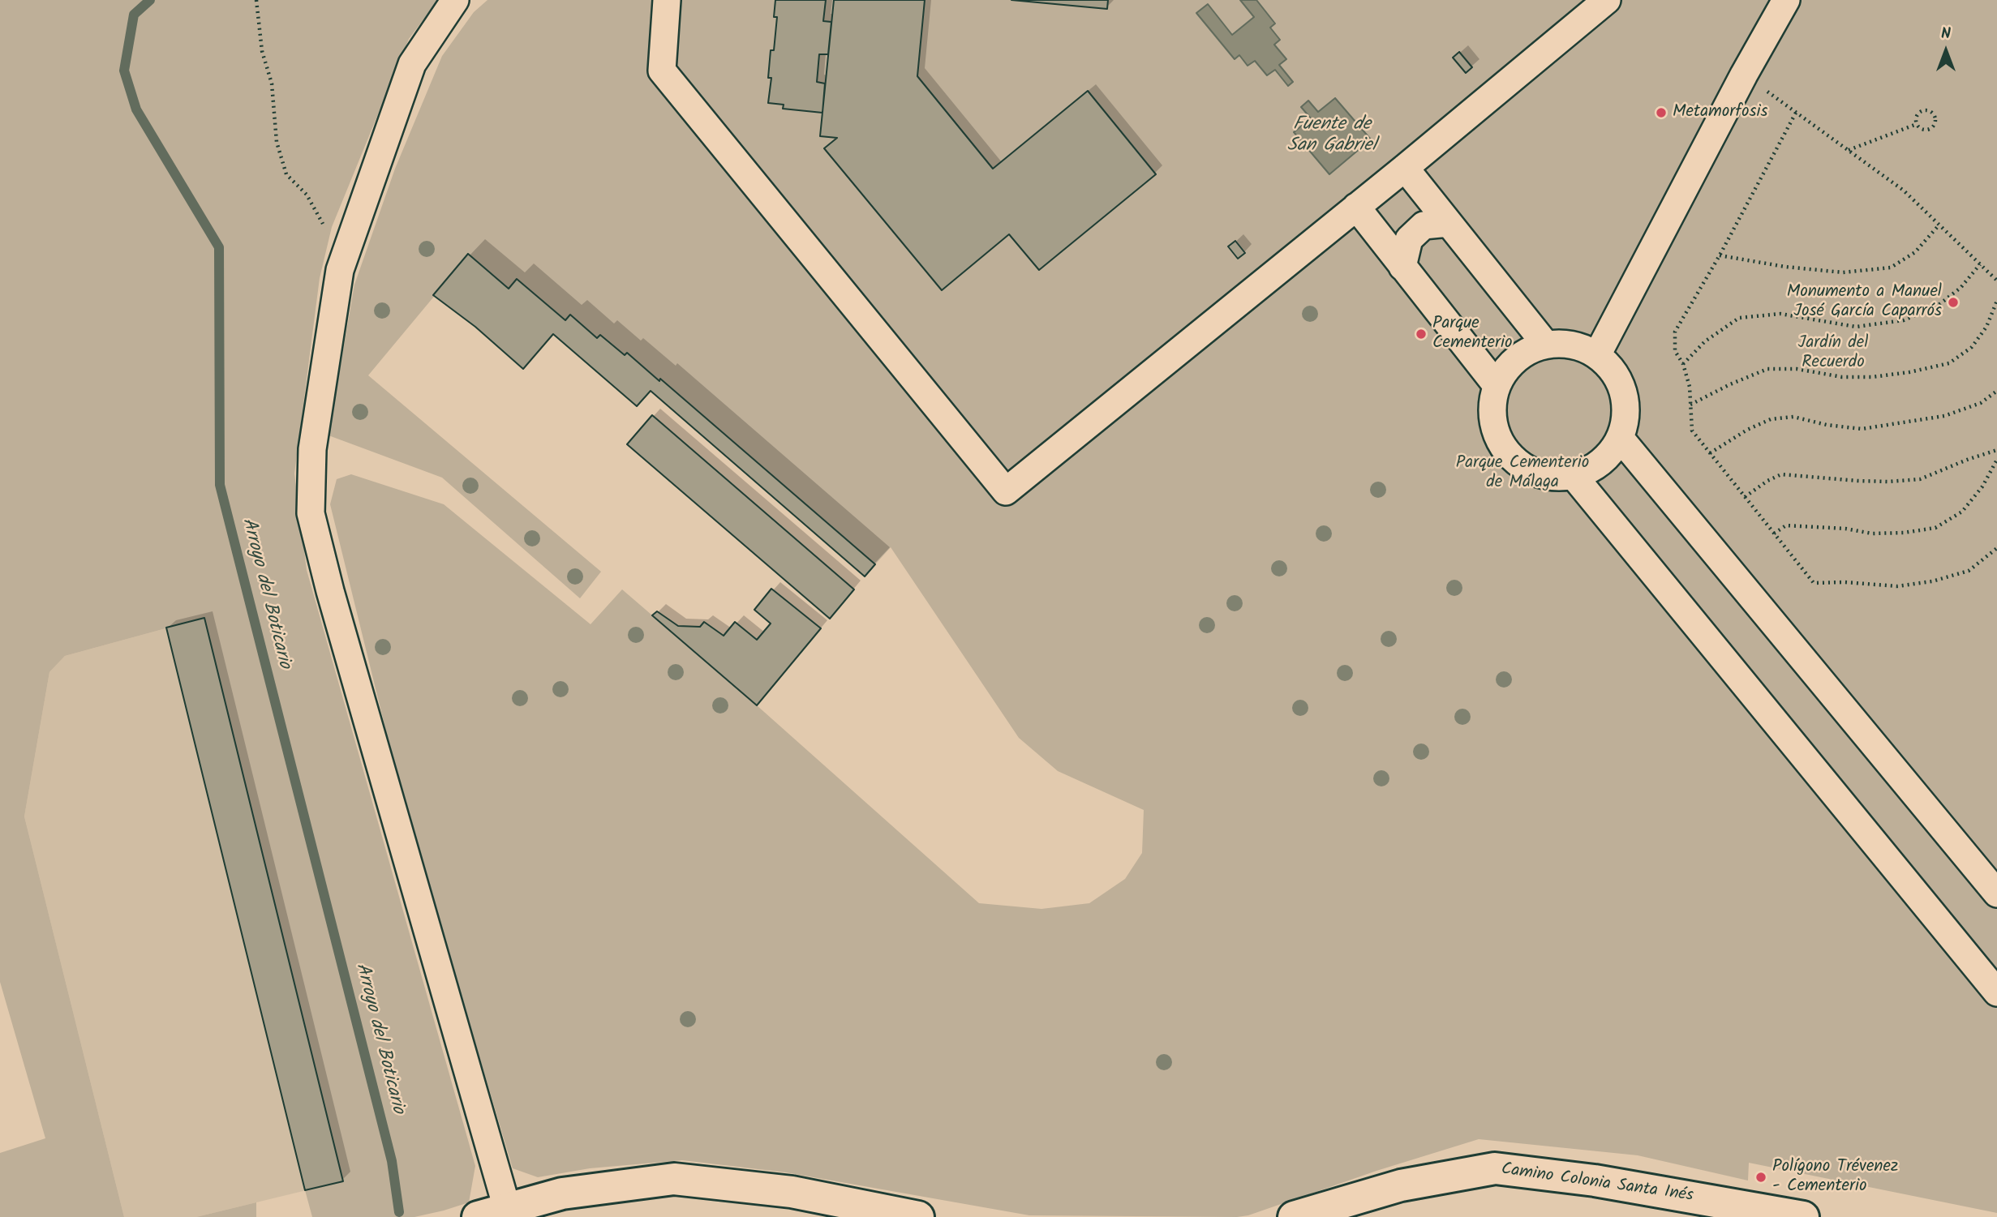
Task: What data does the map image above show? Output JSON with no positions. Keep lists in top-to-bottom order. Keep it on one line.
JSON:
{"streets":{"main road":["Camino Colonia Santa Inés"]},"water":["Fuente de San Gabriel","Arroyo del Boticario"],"parks":["Jardín del Recuerdo","Parque Cementerio de Málaga"],"places":["Metamorfosis","Monumento a Manuel José García Caparrós","Parque Cementerio","Polígono Trévenez - Cementerio"],"north":"top"}
